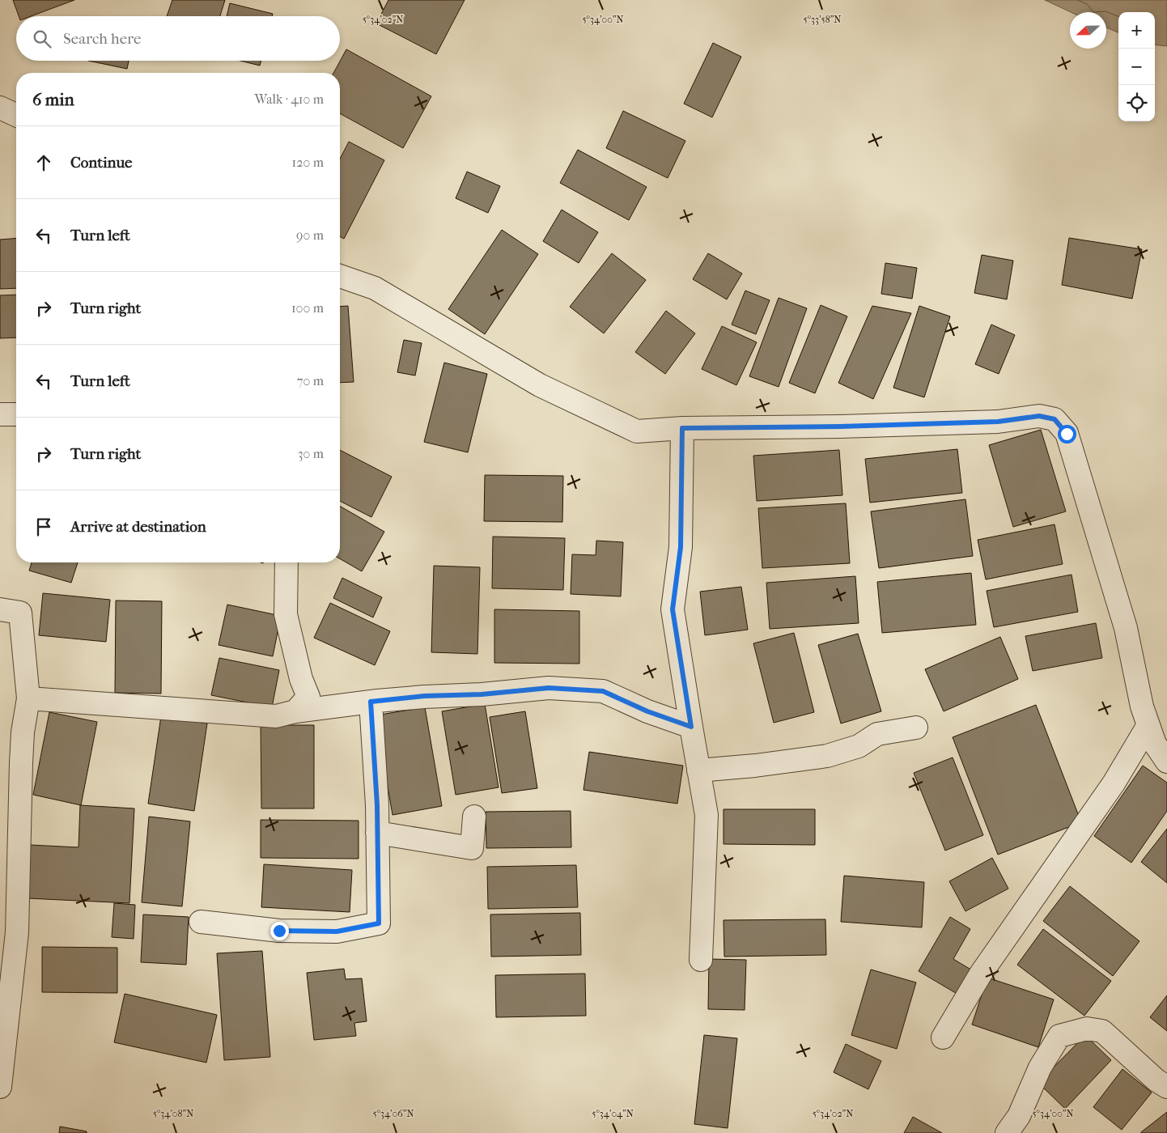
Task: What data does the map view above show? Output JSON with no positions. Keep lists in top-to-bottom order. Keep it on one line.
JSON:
{"north":"left","page":{"map_buttons":["+","−"],"search":"Search here","heading":["6 min","Walk · 410 m"],"list":[["Continue","120 m"],["Turn left","90 m"],["Turn right","100 m"],["Turn left","70 m"],["Turn right","30 m"],"Arrive at destination"]},"coordinates":["5°33'58\"N","5°34'02\"N","5°34'00\"N","5°34'08\"N","5°34'06\"N","5°34'04\"N"]}
